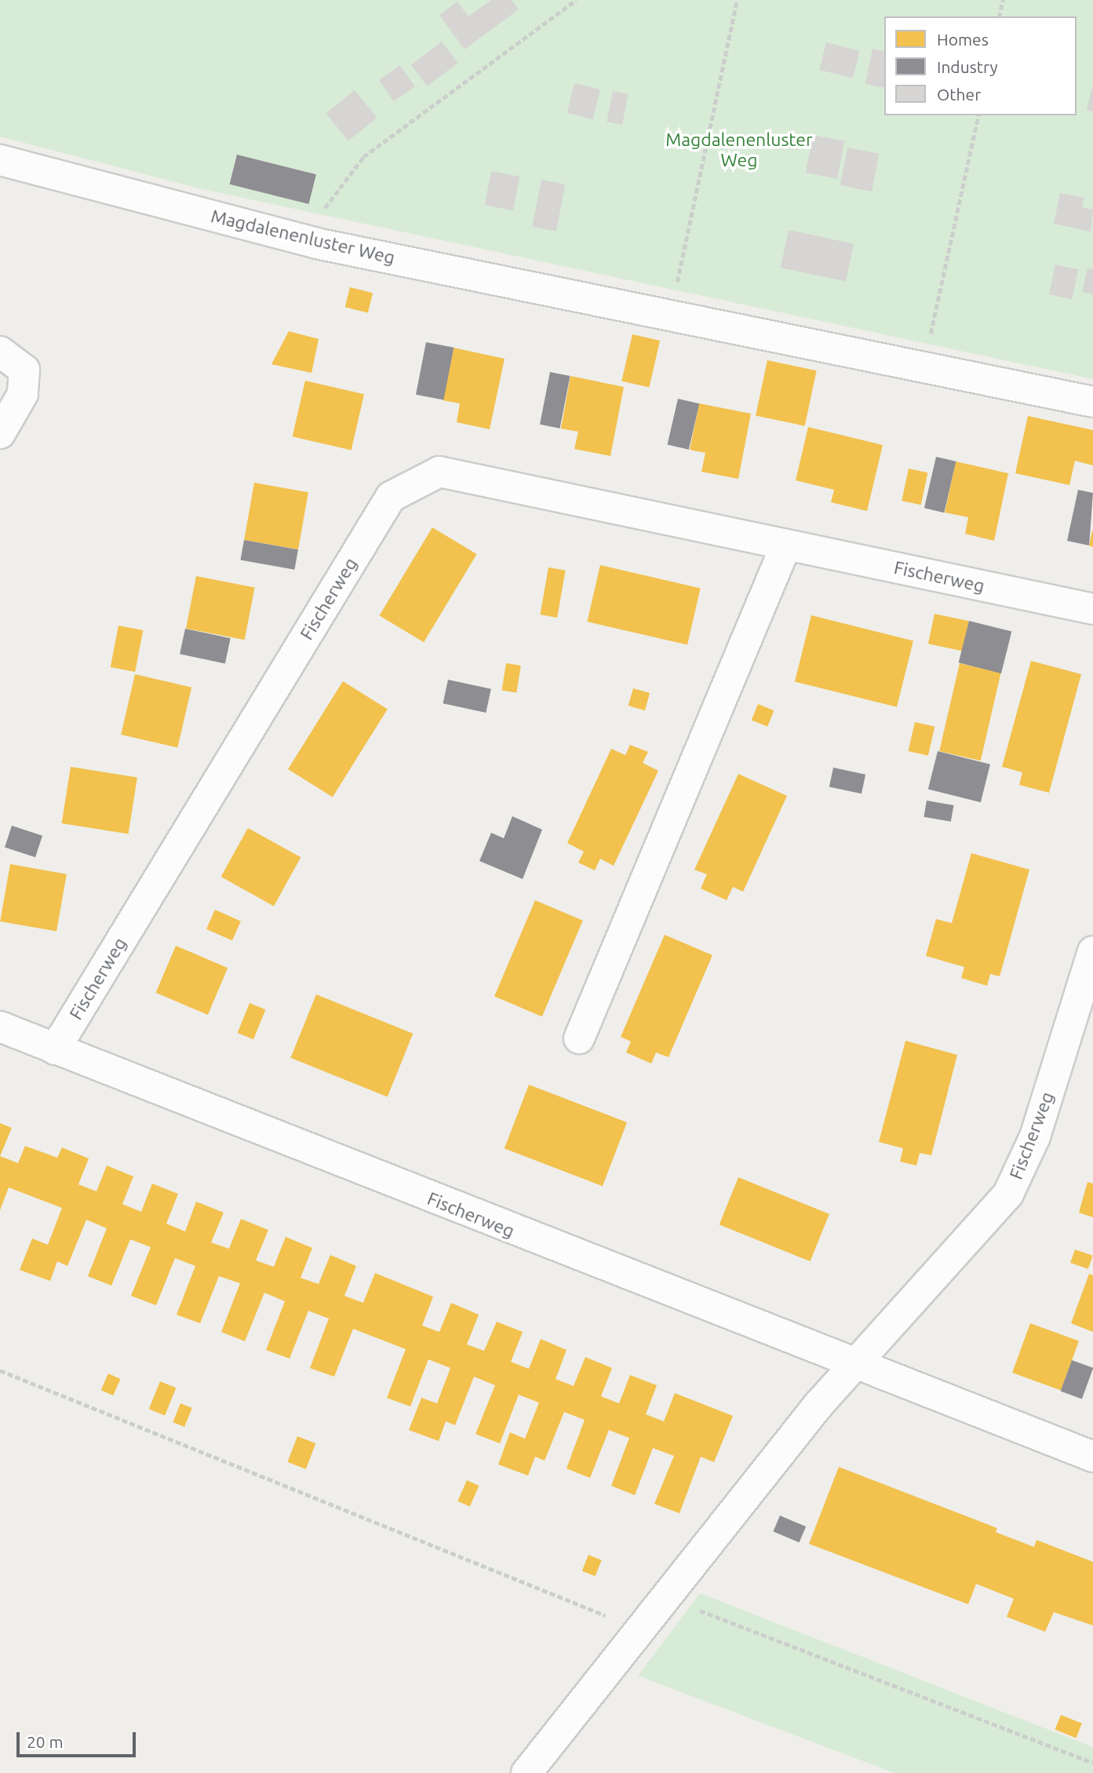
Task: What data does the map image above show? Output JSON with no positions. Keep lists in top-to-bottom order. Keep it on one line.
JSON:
{"streets":{"street":["Magdalenenluster Weg","Fischerweg"]},"parks":["Magdalenenluster Weg"],"legend":["Homes","Industry","Other"],"scale_bar":"20 m"}
